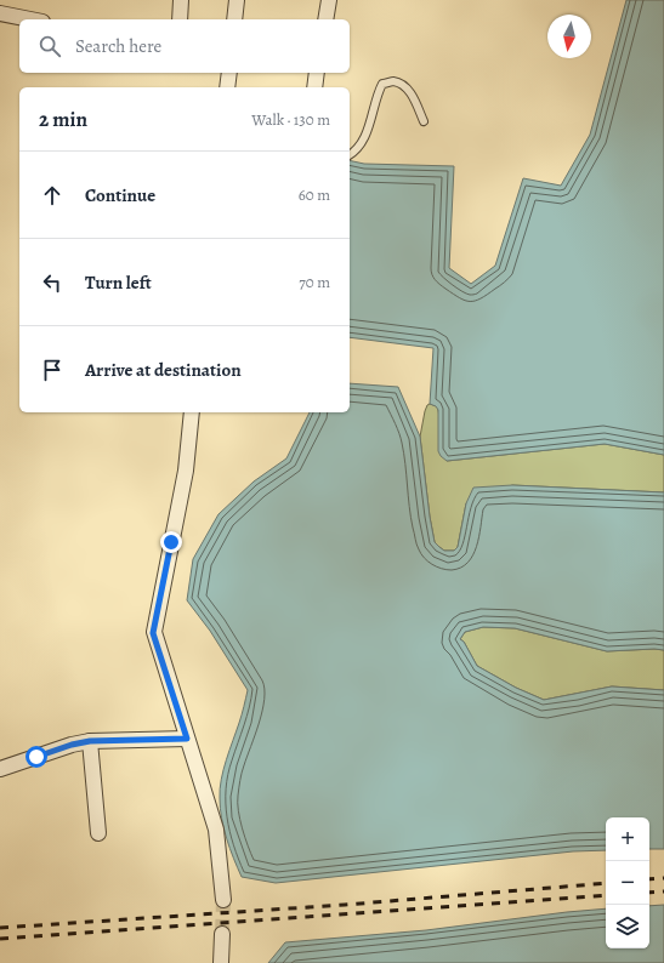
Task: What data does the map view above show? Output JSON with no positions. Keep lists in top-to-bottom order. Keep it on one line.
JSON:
{"north":"bottom","page":{"search":"Search here","heading":["2 min","Walk · 130 m"],"list":[["Continue","60 m"],["Turn left","70 m"],"Arrive at destination"],"map_buttons":["+","−"]}}
